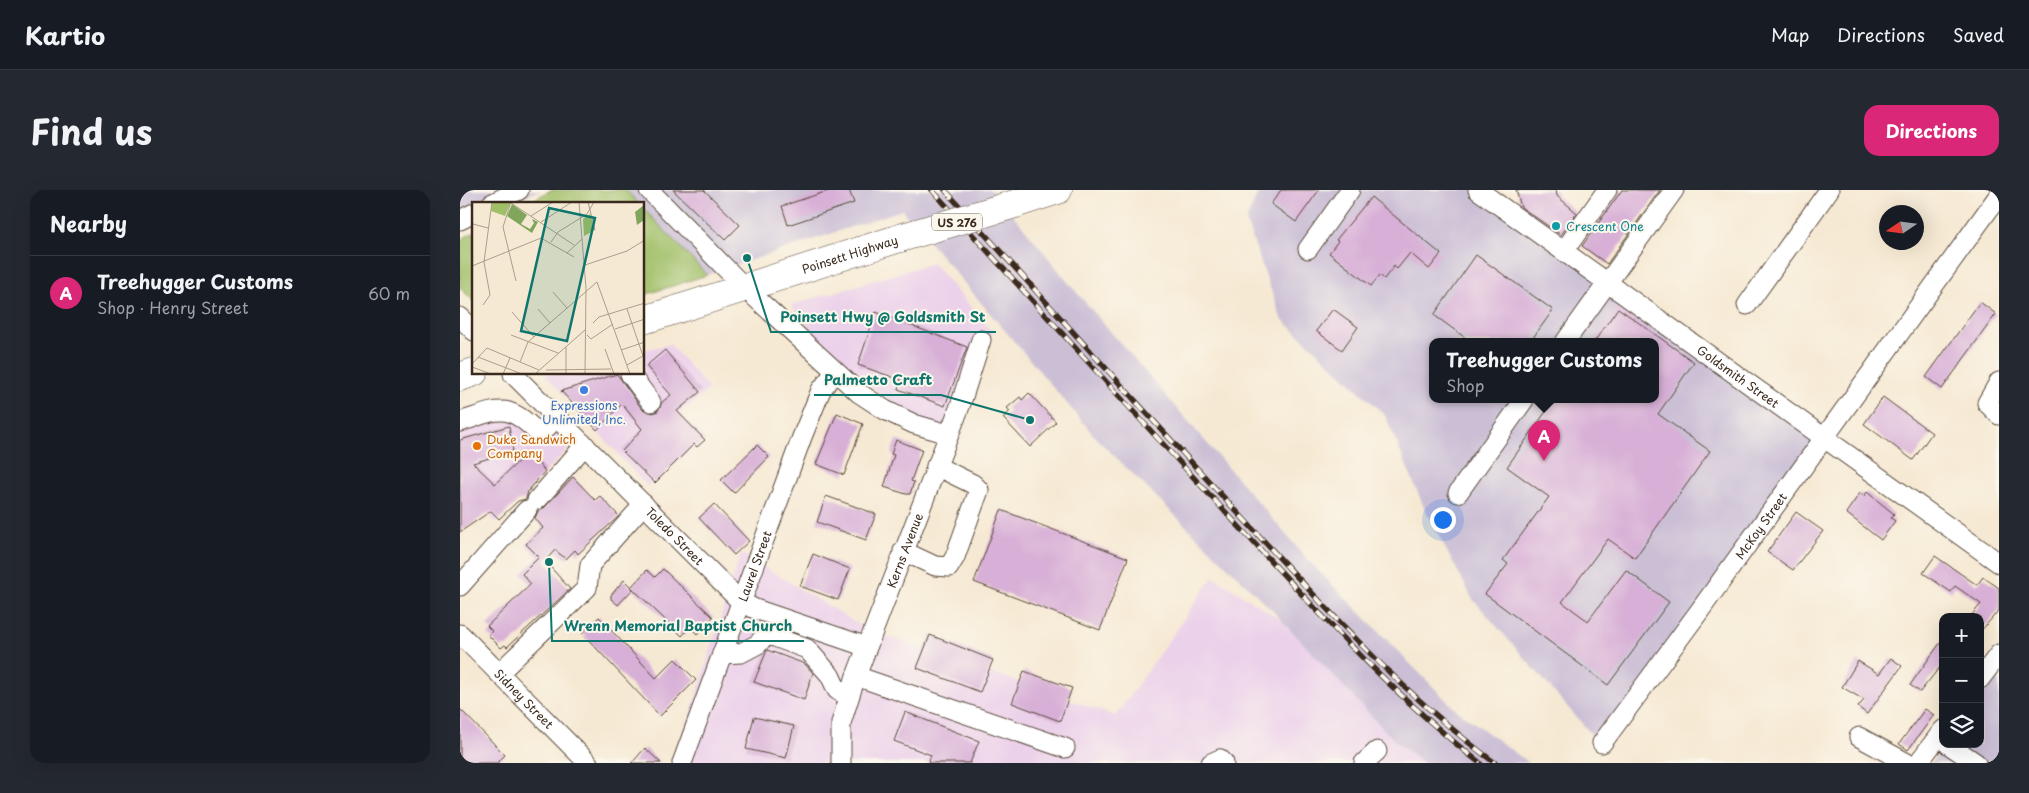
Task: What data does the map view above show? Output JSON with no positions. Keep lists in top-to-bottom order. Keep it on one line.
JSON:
{"streets":{"highway":["US 276","Poinsett Highway"],"street":["Goldsmith Street","McKoy Street","Toledo Street","Kerns Avenue","Laurel Street","Sidney Street"]},"crossings":[["Goldsmith Street","McKoy Street"],["Toledo Street","Kerns Avenue"],["Toledo Street","Laurel Street"]],"places":["Crescent One","Poinsett Hwy @ Goldsmith St","Expressions Unlimited, Inc.","Palmetto Craft","Duke Sandwich Company","Wrenn Memorial Baptist Church"],"north":"left","page":{"header":"Kartio","nav":["Map","Directions","Saved"],"title":"Find us","buttons":"Directions","heading":"Nearby","list":[{"mark":"A","name":"Treehugger Customs","note":"Shop · Henry Street","value":"60 m"}],"popup":["Treehugger Customs","Shop"],"pins":"A","map_buttons":["+","−"]}}
